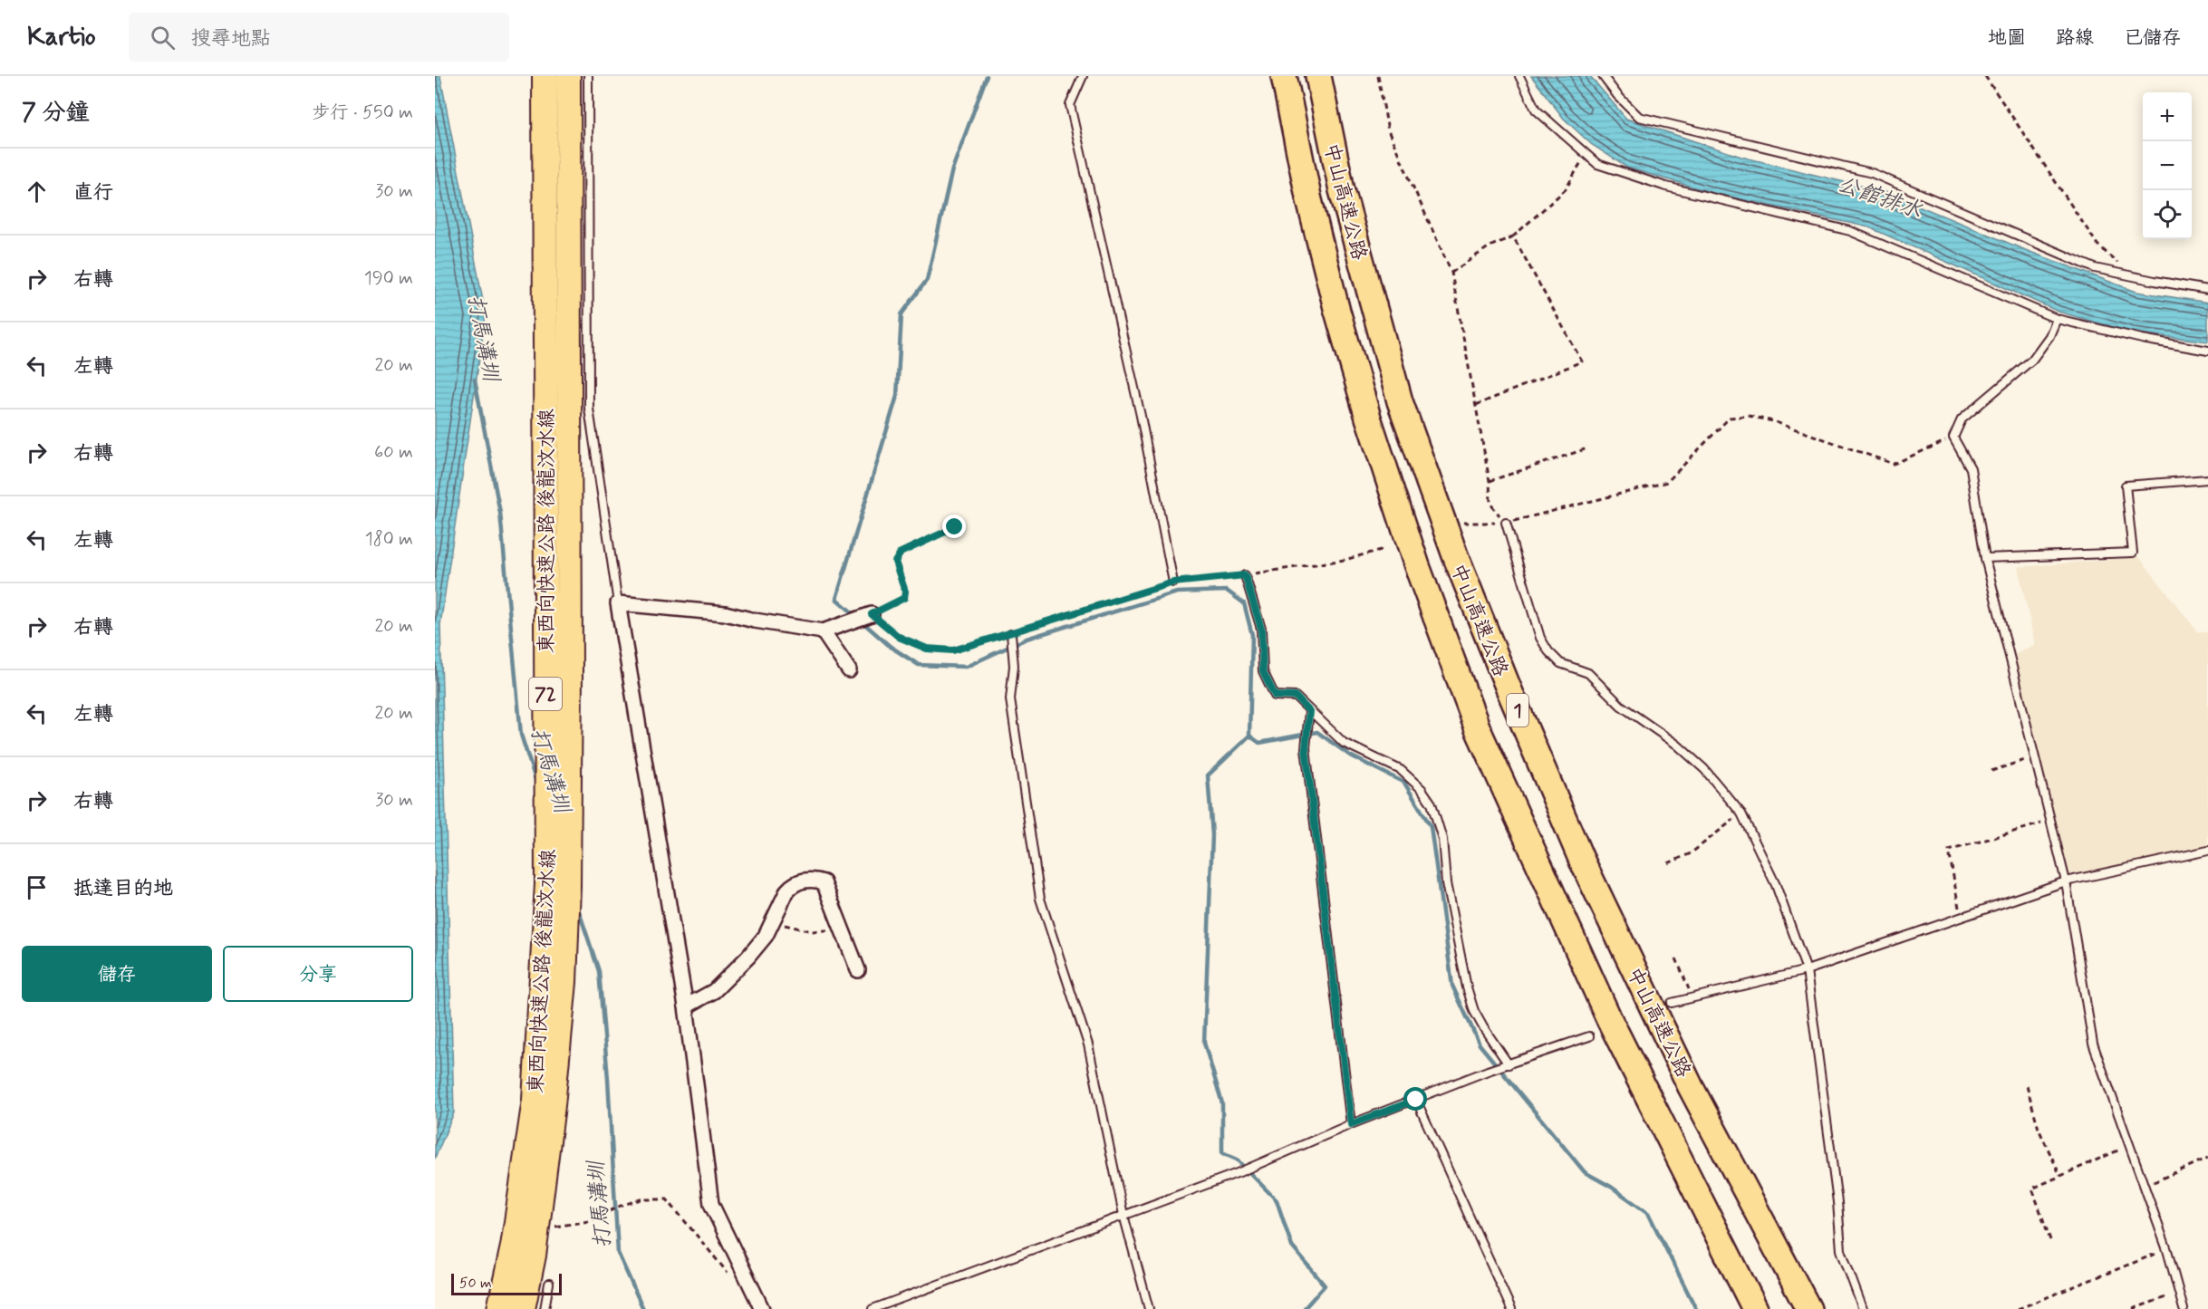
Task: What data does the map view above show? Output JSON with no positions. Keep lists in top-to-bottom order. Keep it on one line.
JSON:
{"streets":{"highway":["中山高速公路","東西向快速公路 後龍汶水線","72","1"]},"water":["公館排水","打馬溝圳"],"scale_bar":"50 m","page":{"header":"Kartio","search":"搜尋地點","nav":["地圖","路線","已儲存"],"heading":["7 分鐘","步行 · 550 m"],"map_buttons":["+","−"],"list":[["直行","30 m"],["右轉","190 m"],["左轉","20 m"],["右轉","60 m"],["左轉","180 m"],["右轉","20 m"],["左轉","20 m"],["右轉","30 m"],"抵達目的地"],"buttons":["儲存","分享"],"scale":"50 m"}}
